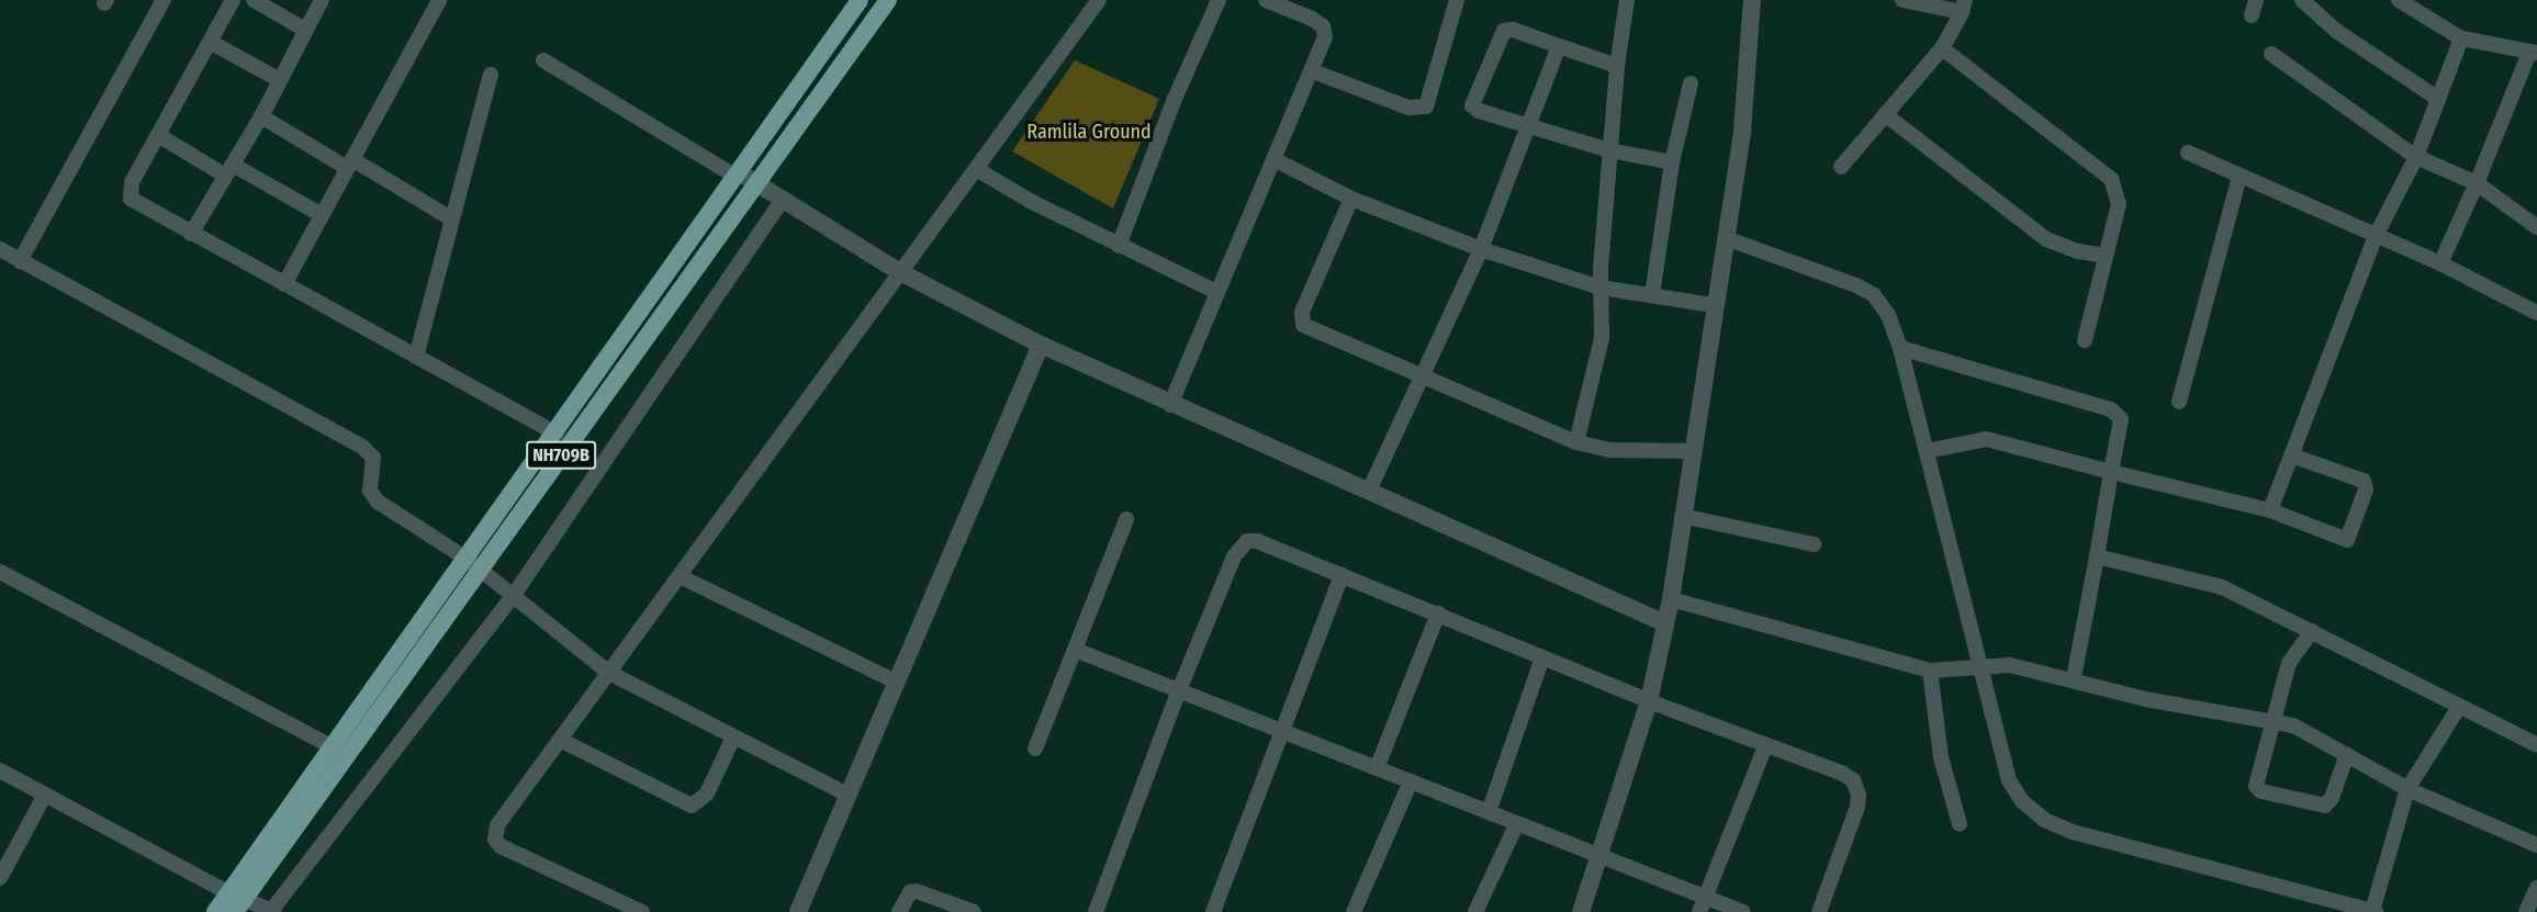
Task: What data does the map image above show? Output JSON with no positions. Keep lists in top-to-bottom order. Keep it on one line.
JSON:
{"streets":{"highway":["NH709B"]},"parks":["Ramlila Ground"]}
